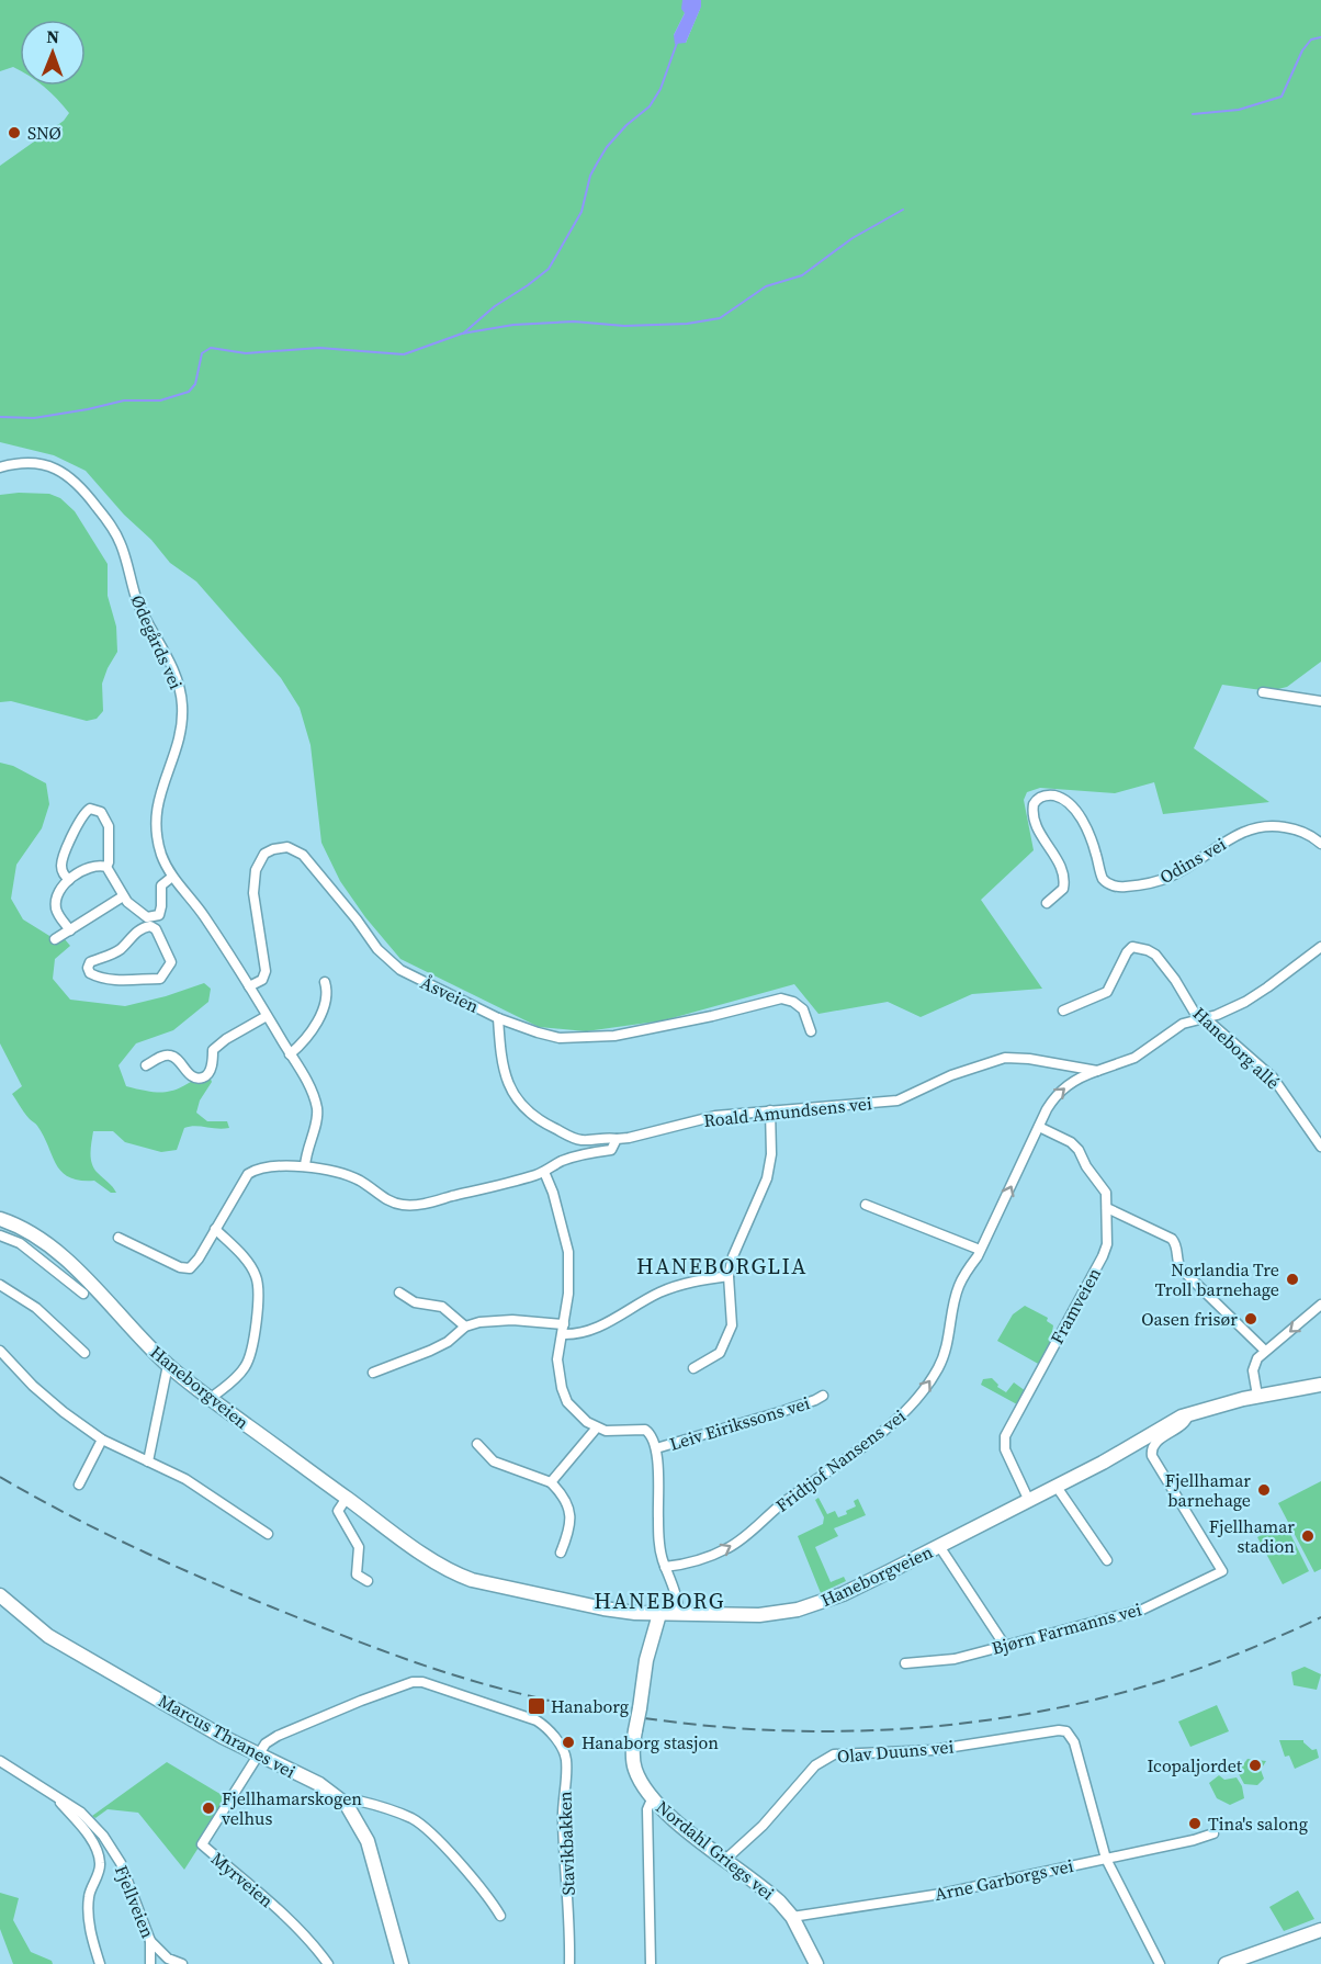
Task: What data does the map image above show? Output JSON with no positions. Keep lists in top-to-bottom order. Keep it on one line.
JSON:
{"streets":{"street":["Ødegårds vei","Odins vei","Åsveien","Haneborg allé","Roald Amundsens vei","Framveien","Haneborgveien","Leiv Eirikssons vei","Fridtjof Nansens vei","Bjørn Farmanns vei","Marcus Thranes vei","Olav Duuns vei","Stavikbakken","Nordahl Griegs vei","Myrveien","Arne Garborgs vei","Fjellveien"]},"crossings":[["Ødegårds vei","Åsveien"],["Ødegårds vei","Roald Amundsens vei"],["Haneborg allé","Fridtjof Nansens vei"],["Roald Amundsens vei","Fridtjof Nansens vei"],["Framveien","Haneborgveien"],["Framveien","Fridtjof Nansens vei"],["Haneborgveien","Bjørn Farmanns vei"],["Haneborgveien","Nordahl Griegs vei"],["Marcus Thranes vei","Stavikbakken"],["Marcus Thranes vei","Myrveien"],["Olav Duuns vei","Nordahl Griegs vei"],["Olav Duuns vei","Arne Garborgs vei"],["Stavikbakken","Myrveien"],["Nordahl Griegs vei","Arne Garborgs vei"]],"one_way":["Fridtjof Nansens vei"],"districts":["HANEBORGLIA","HANEBORG"],"places":{"other":["SNØ","Norlandia Tre Troll barnehage","Oasen frisør","Fjellhamar barnehage","Fjellhamar stadion","Hanaborg stasjon","Icopaljordet","Fjellhamarskogen velhus","Tina's salong"],"transit":["Hanaborg"]},"north":"top"}
